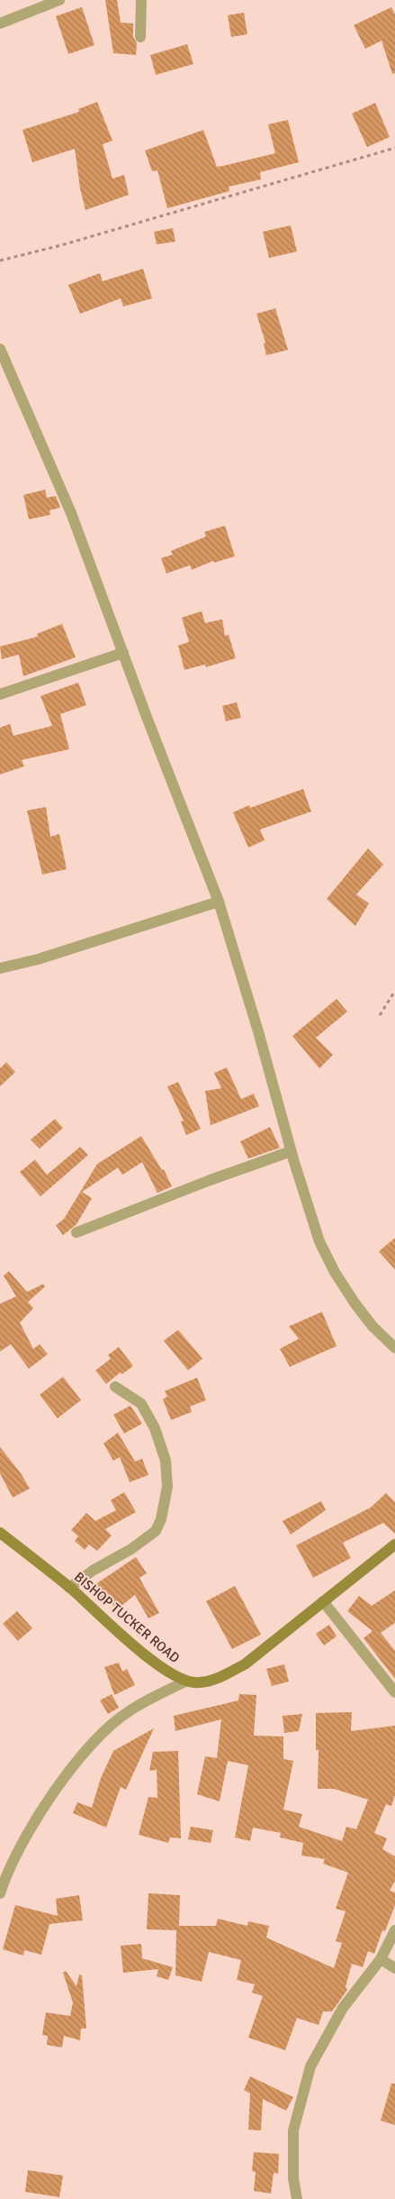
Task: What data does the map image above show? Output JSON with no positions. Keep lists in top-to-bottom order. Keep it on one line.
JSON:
{"streets":{"main road":["BISHOP TUCKER ROAD"]}}
